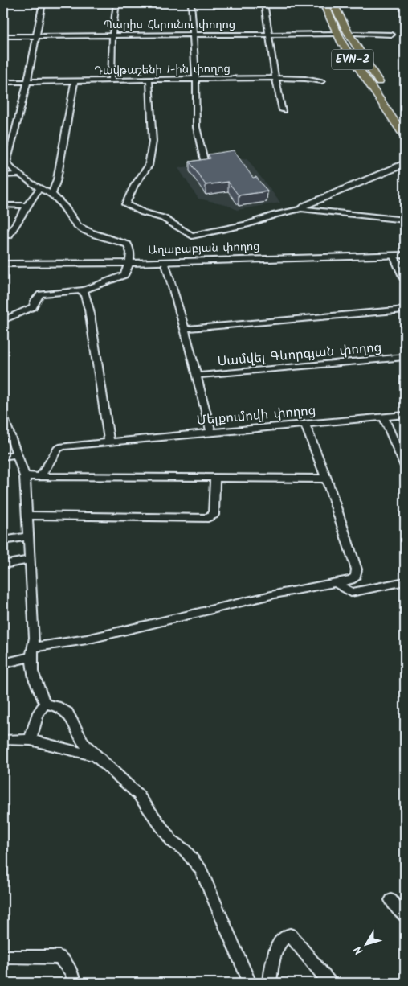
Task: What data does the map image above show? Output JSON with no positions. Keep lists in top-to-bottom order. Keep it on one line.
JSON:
{"streets":{"main road":["EVN-2"],"street":["Պարիս Հերունու փողոց","Դավթաշենի 1-ին փողոց","Աղաբաբյան փողոց","Սամվել Գևորգյան փողոց","Մելքումովի փողոց"]},"crossings":[["Պարիս Հերունու փողոց","EVN-2"]],"north":"bottom left"}
